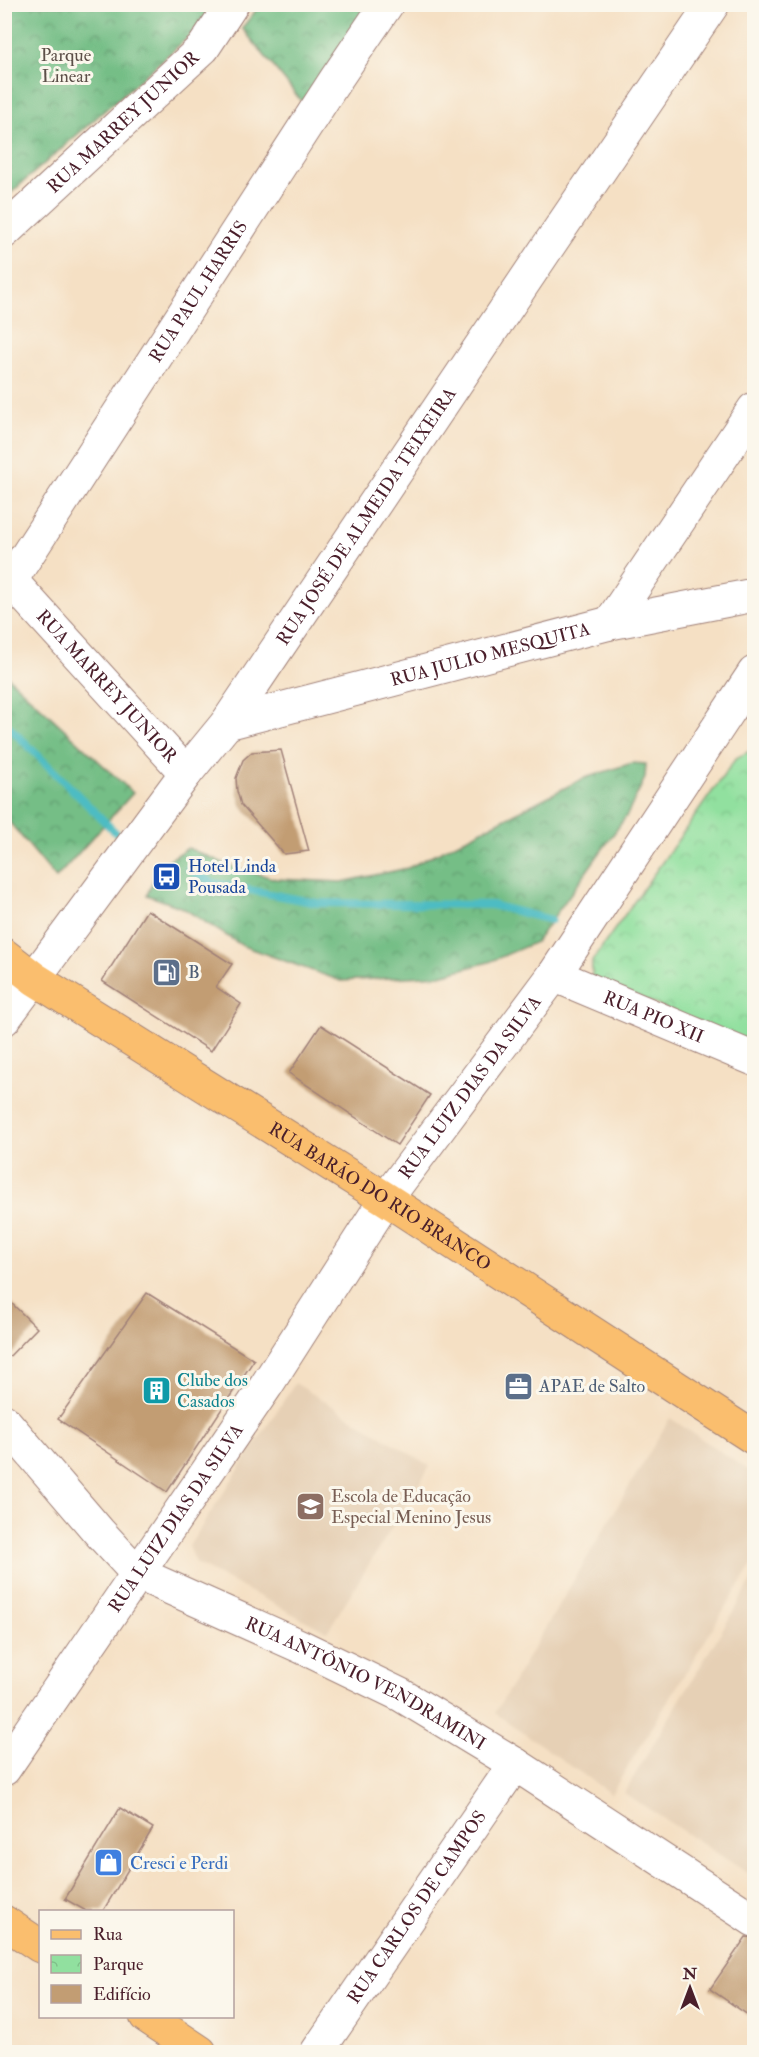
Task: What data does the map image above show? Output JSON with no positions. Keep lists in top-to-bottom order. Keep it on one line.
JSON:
{"streets":{"main road":["RUA BARÃO DO RIO BRANCO"],"street":["RUA MARREY JUNIOR","RUA PAUL HARRIS","RUA JOSÉ DE ALMEIDA TEIXEIRA","RUA JULIO MESQUITA","RUA PIO XII","RUA LUIZ DIAS DA SILVA","RUA ANTÔNIO VENDRAMINI","RUA CARLOS DE CAMPOS"]},"crossings":[["RUA MARREY JUNIOR","RUA PAUL HARRIS"],["RUA MARREY JUNIOR","RUA JOSÉ DE ALMEIDA TEIXEIRA"],["RUA JOSÉ DE ALMEIDA TEIXEIRA","RUA JULIO MESQUITA"],["RUA JOSÉ DE ALMEIDA TEIXEIRA","RUA BARÃO DO RIO BRANCO"],["RUA PIO XII","RUA LUIZ DIAS DA SILVA"],["RUA LUIZ DIAS DA SILVA","RUA BARÃO DO RIO BRANCO"],["RUA LUIZ DIAS DA SILVA","RUA ANTÔNIO VENDRAMINI"],["RUA ANTÔNIO VENDRAMINI","RUA CARLOS DE CAMPOS"]],"parks":["Parque Linear"],"places":{"bus stop":["Hotel Linda Pousada"],"fuel station":["B"],"office":["APAE de Salto"],"building":["Clube dos Casados"],"school or university":["Escola de Educação Especial Menino Jesus"],"shop":["Cresci e Perdi"]},"legend":["Rua","Parque","Edifício"],"north":"top"}
